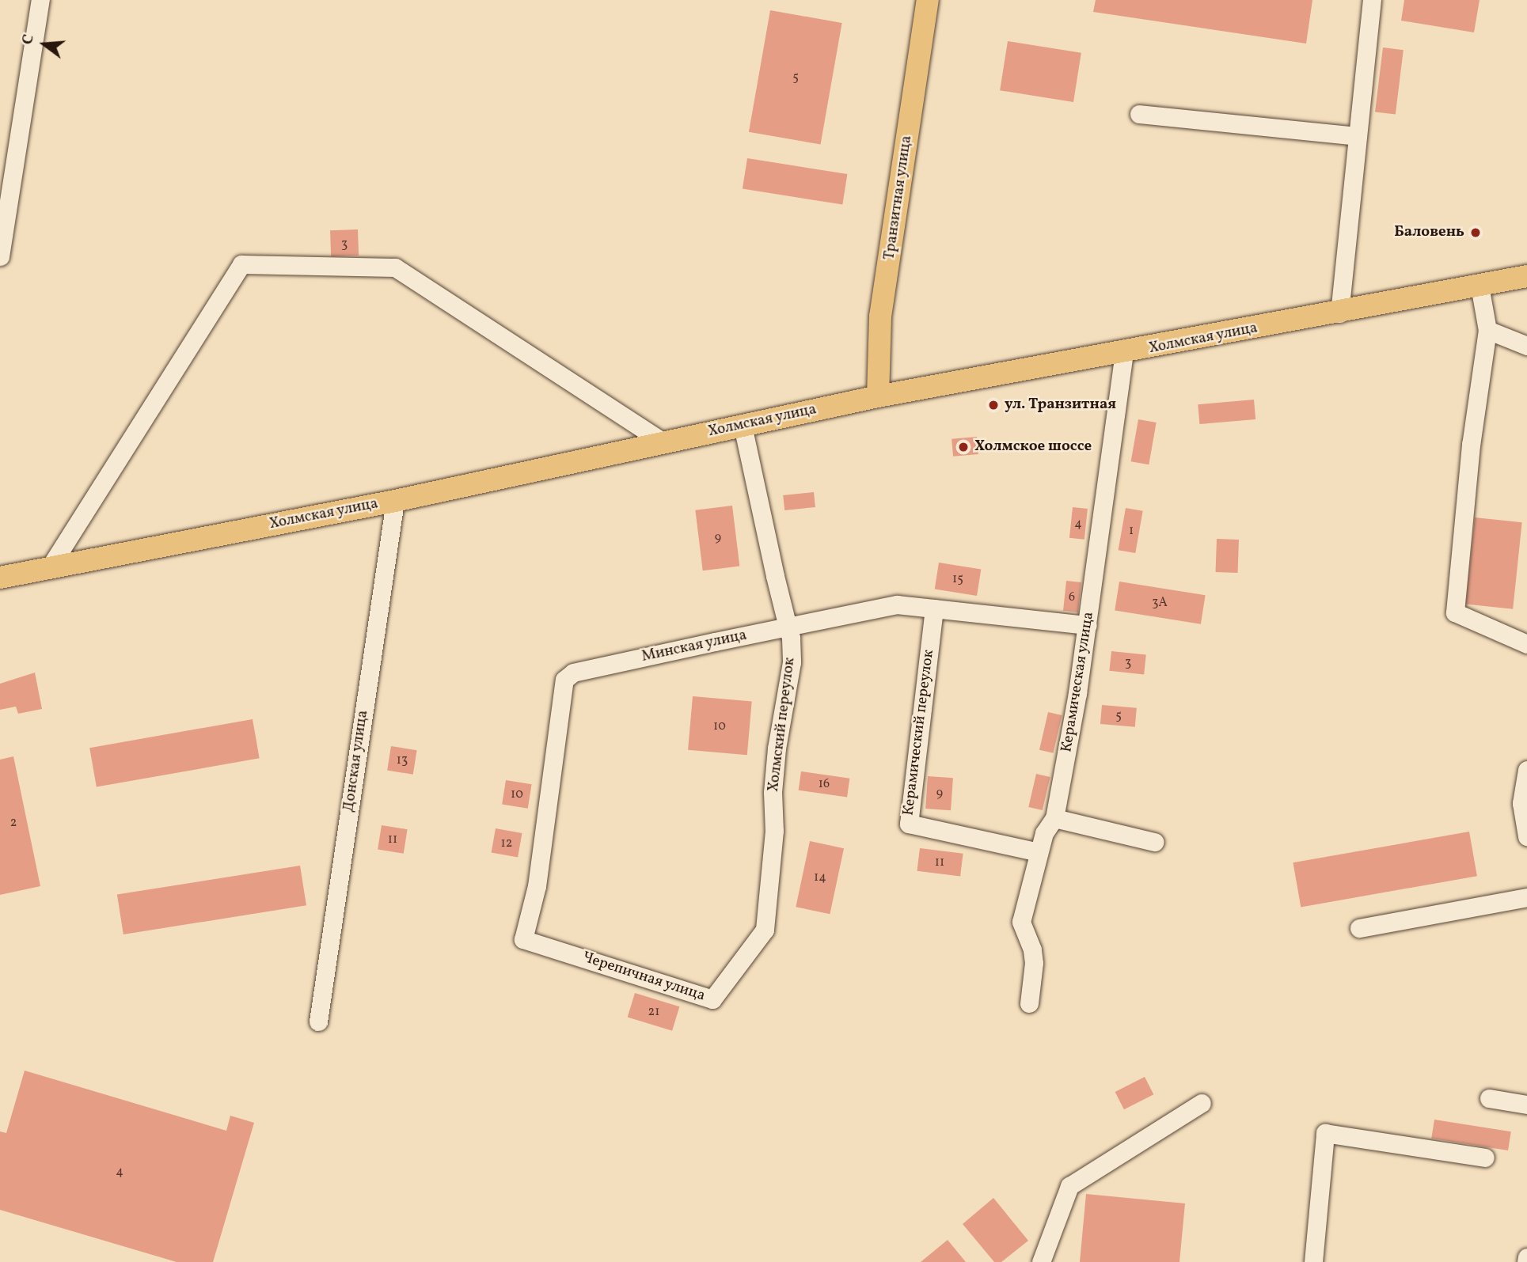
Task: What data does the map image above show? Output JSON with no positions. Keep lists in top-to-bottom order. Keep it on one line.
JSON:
{"streets":{"main road":["Транзитная улица","Холмская улица"],"street":["Минская улица","Керамическая улица","Холмский переулок","Керамический переулок","Донская улица","Черепичная улица"]},"crossings":[["Транзитная улица","Холмская улица"],["Холмская улица","Керамическая улица"],["Холмская улица","Холмский переулок"],["Холмская улица","Донская улица"],["Минская улица","Керамическая улица"],["Минская улица","Холмский переулок"],["Минская улица","Керамический переулок"],["Минская улица","Черепичная улица"],["Керамическая улица","Керамический переулок"],["Холмский переулок","Черепичная улица"]],"places":["Баловень","ул. Транзитная","Холмское шоссе"],"house_numbers":["5","3","4","1","9","15","6","3А","3","5","10","13","16","9","10","2","11","12","11","14","21","4"],"north":"left"}
